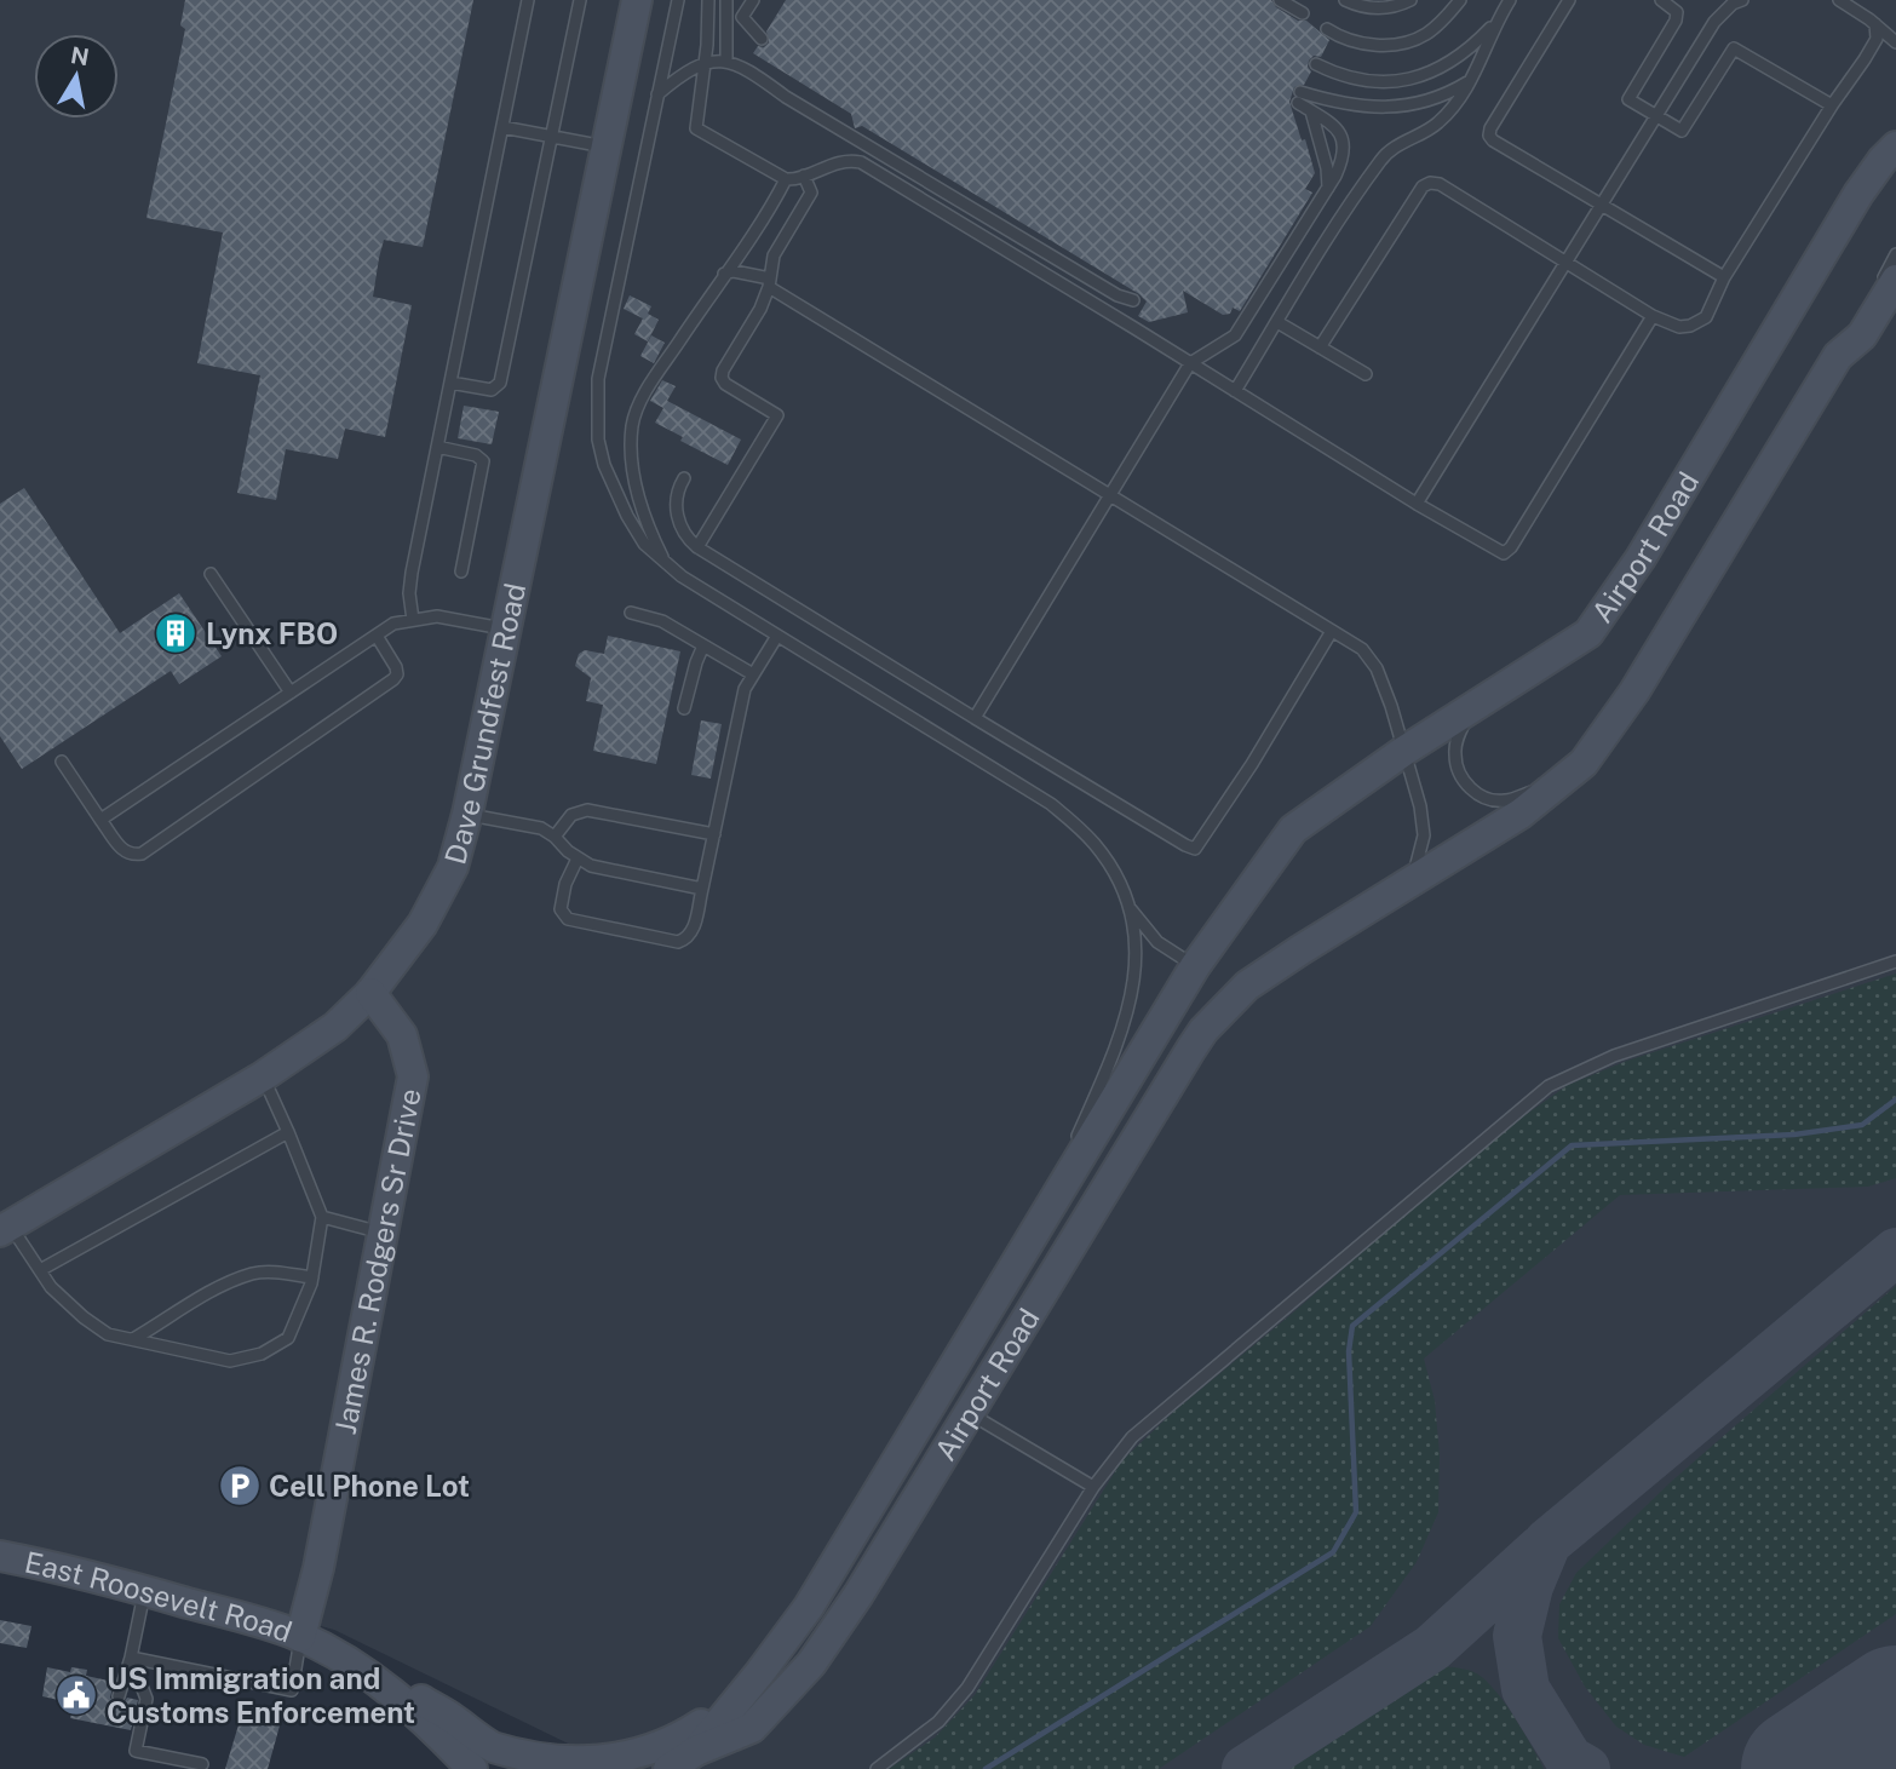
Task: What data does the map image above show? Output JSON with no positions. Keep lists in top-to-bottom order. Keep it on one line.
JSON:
{"streets":{"main road":["Airport Road","Dave Grundfest Road","James R. Rodgers Sr Drive","East Roosevelt Road"]},"crossings":[["Dave Grundfest Road","James R. Rodgers Sr Drive"],["James R. Rodgers Sr Drive","East Roosevelt Road"]],"places":{"building":["Lynx FBO"],"parking":["Cell Phone Lot"],"public building":["US Immigration and Customs Enforcement"]},"north":"top"}
